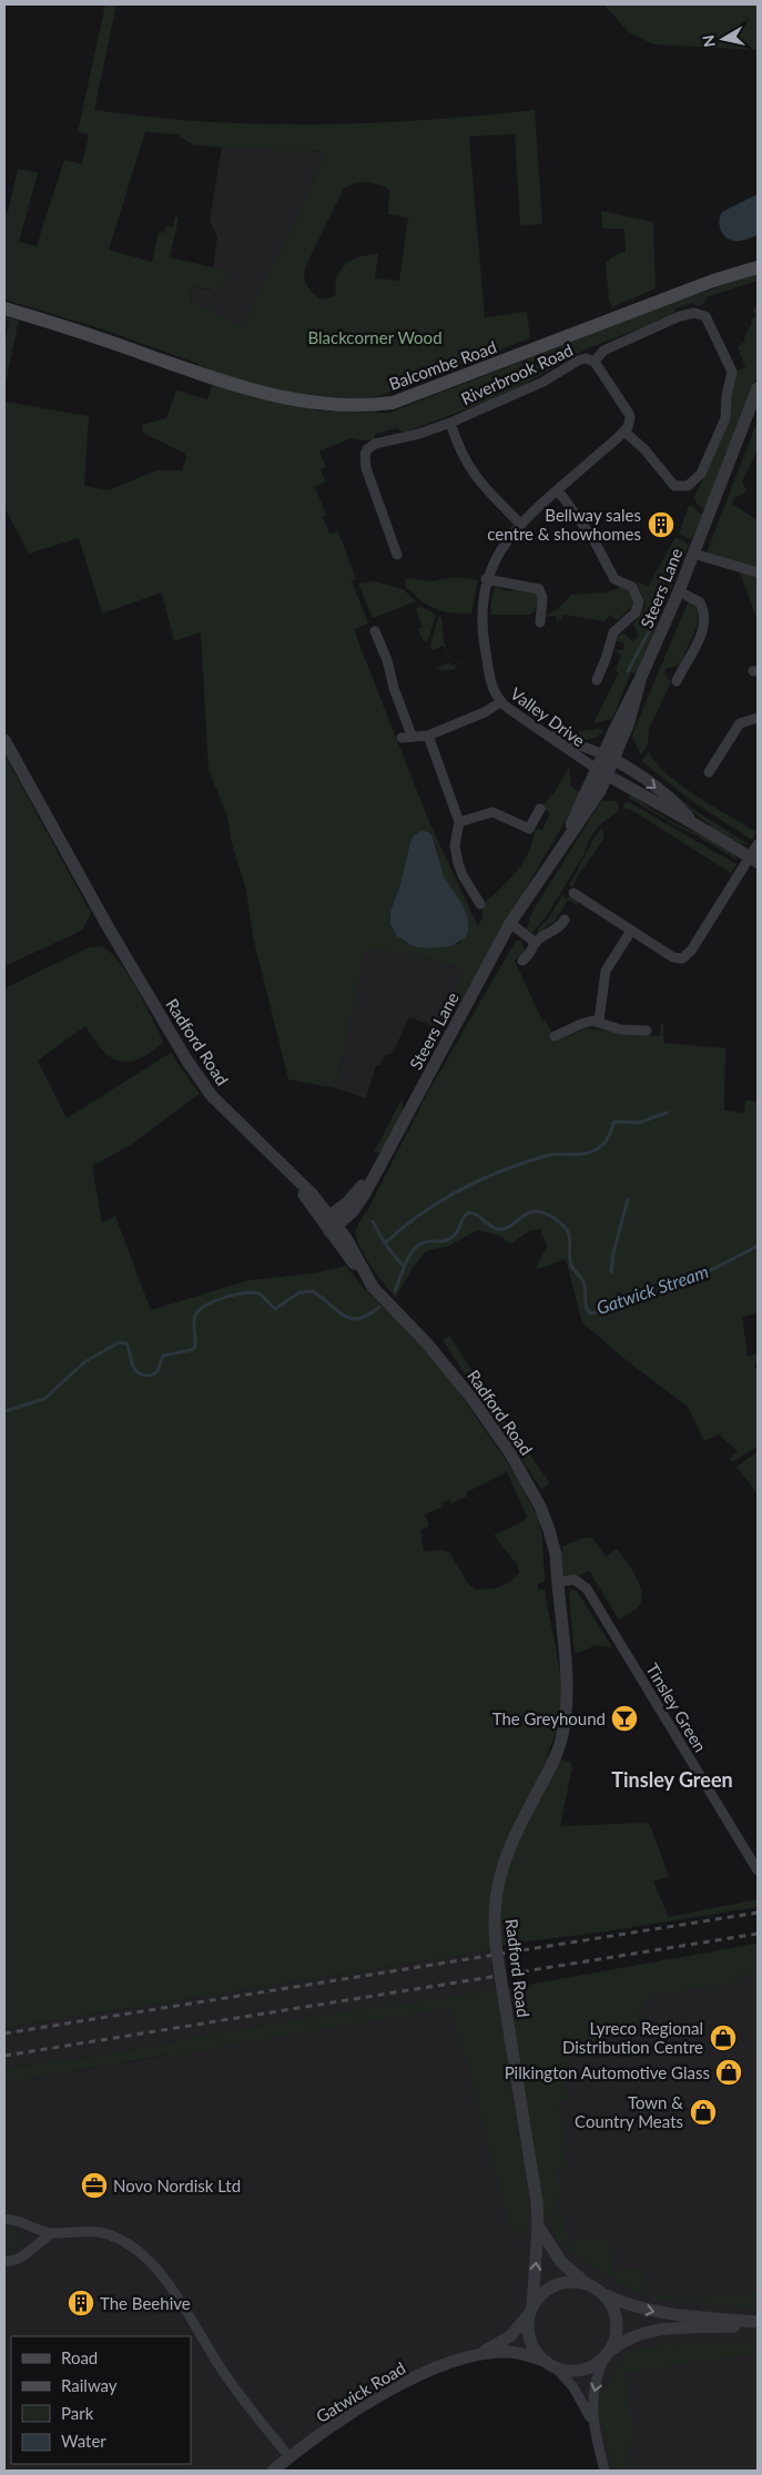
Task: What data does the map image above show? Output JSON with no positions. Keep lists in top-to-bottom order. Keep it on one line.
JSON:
{"streets":{"main road":["Balcombe Road"],"street":["Riverbrook Road","Steers Lane","Valley Drive","Radford Road","Tinsley Green","Gatwick Road"]},"crossings":[["Riverbrook Road","Valley Drive"],["Steers Lane","Valley Drive"],["Steers Lane","Radford Road"],["Radford Road","Tinsley Green"],["Radford Road","Gatwick Road"]],"districts":["Tinsley Green"],"water":["Gatwick Stream"],"parks":["Blackcorner Wood"],"places":{"building":["Bellway sales centre & showhomes","The Beehive"],"bar":["The Greyhound"],"shop":["Lyreco Regional Distribution Centre","Pilkington Automotive Glass","Town & Country Meats"],"office":["Novo Nordisk Ltd"]},"legend":["Road","Railway","Park","Water"],"north":"left"}
